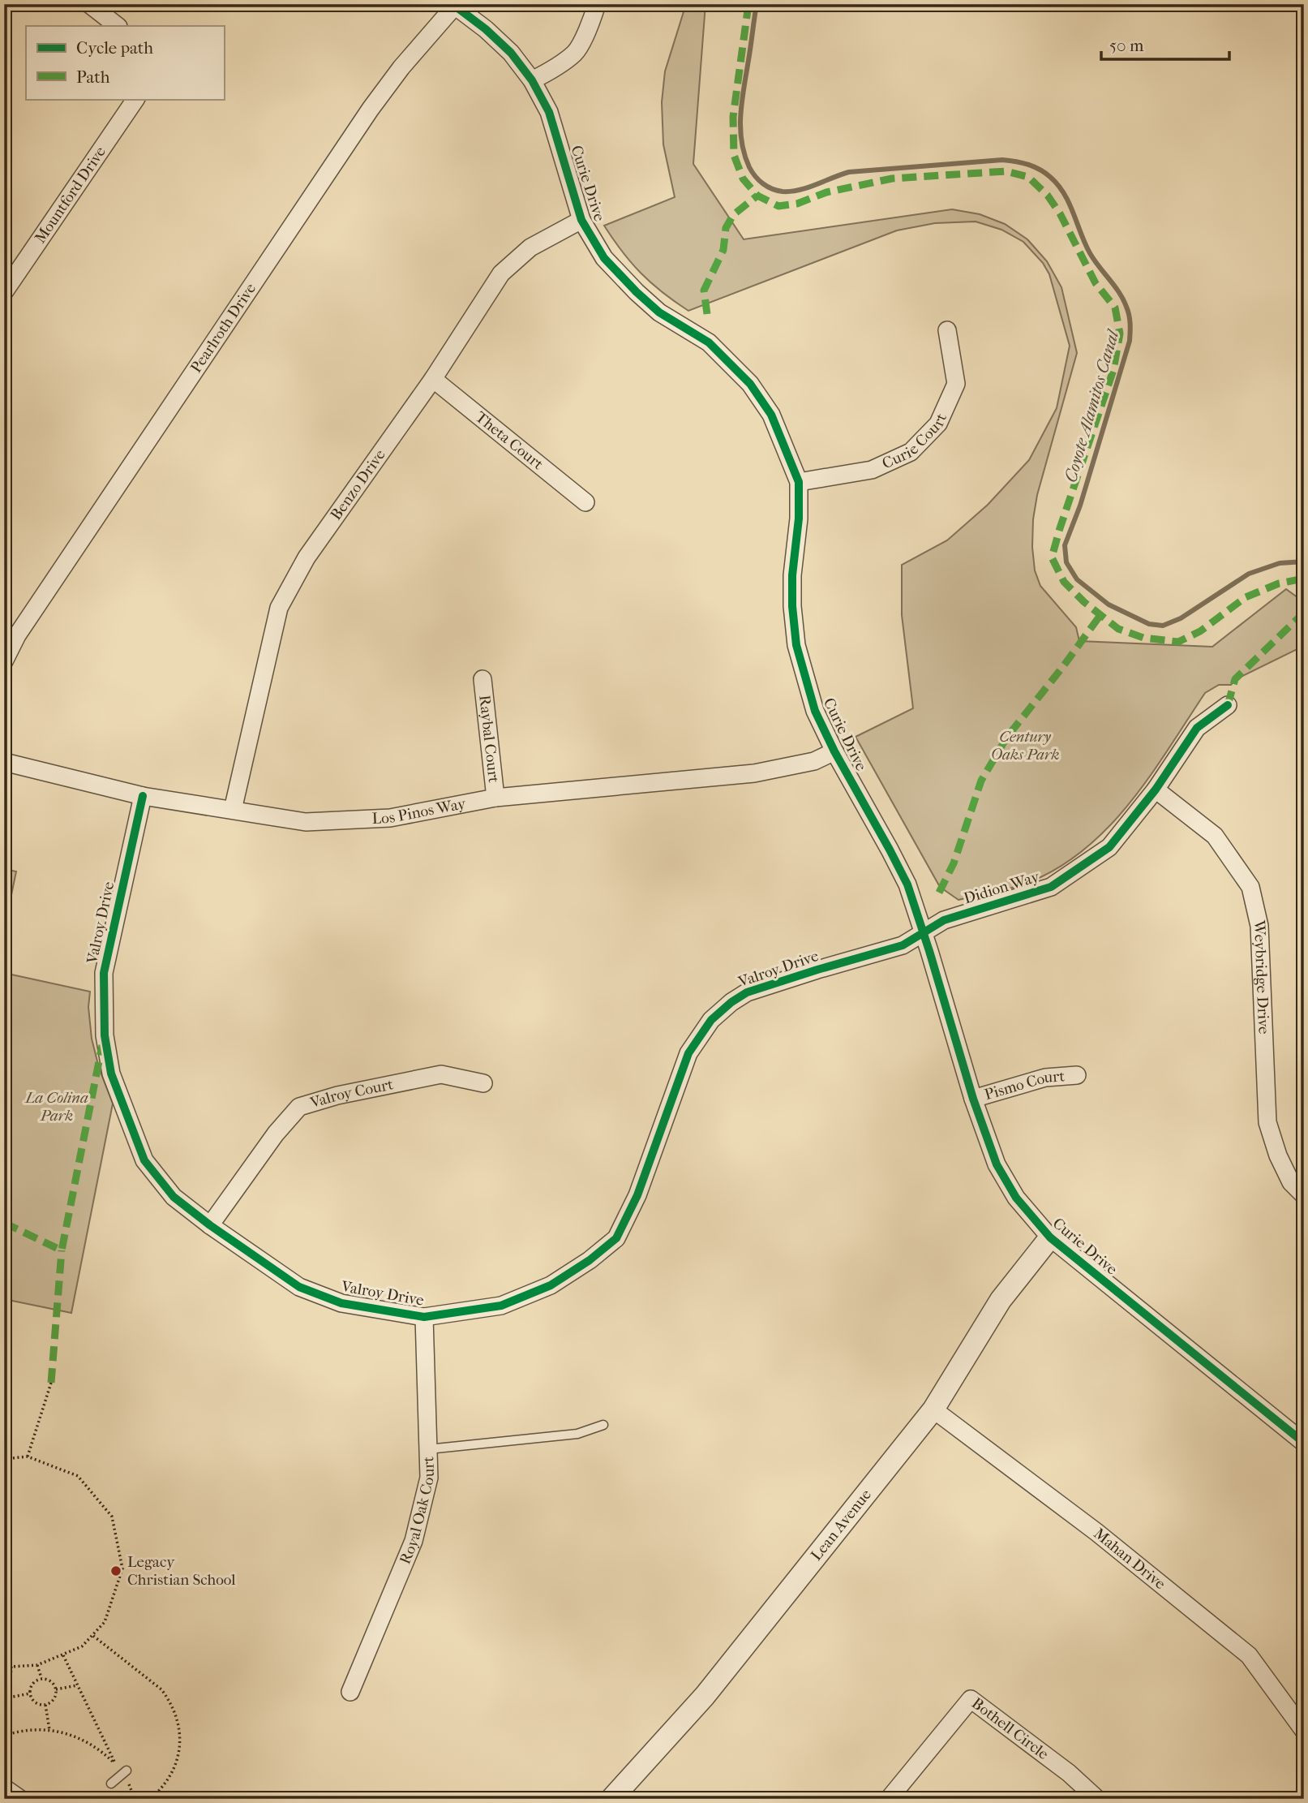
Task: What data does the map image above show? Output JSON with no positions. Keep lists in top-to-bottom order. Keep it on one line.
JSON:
{"streets":{"street":["Curie Drive","Mountford Drive","Pearlroth Drive","Curie Court","Theta Court","Benzo Drive","Raybal Court","Los Pinos Way","Didion Way","Valroy Drive","Weybridge Drive","Pismo Court","Valroy Court","Royal Oak Court","Lean Avenue","Mahan Drive","Bothell Circle"]},"crossings":[["Curie Drive","Pearlroth Drive"],["Curie Drive","Curie Court"],["Curie Drive","Benzo Drive"],["Curie Drive","Los Pinos Way"],["Curie Drive","Didion Way"],["Curie Drive","Valroy Drive"],["Curie Drive","Pismo Court"],["Curie Drive","Lean Avenue"],["Theta Court","Benzo Drive"],["Benzo Drive","Los Pinos Way"],["Raybal Court","Los Pinos Way"],["Los Pinos Way","Valroy Drive"],["Didion Way","Valroy Drive"],["Didion Way","Weybridge Drive"],["Valroy Drive","Valroy Court"],["Valroy Drive","Royal Oak Court"],["Lean Avenue","Mahan Drive"]],"water":["Coyote Alamitos Canal"],"parks":["Century Oaks Park","La Colina Park"],"places":["Legacy Christian School"],"legend":["Cycle path","Path"],"scale_bar":"50 m"}
